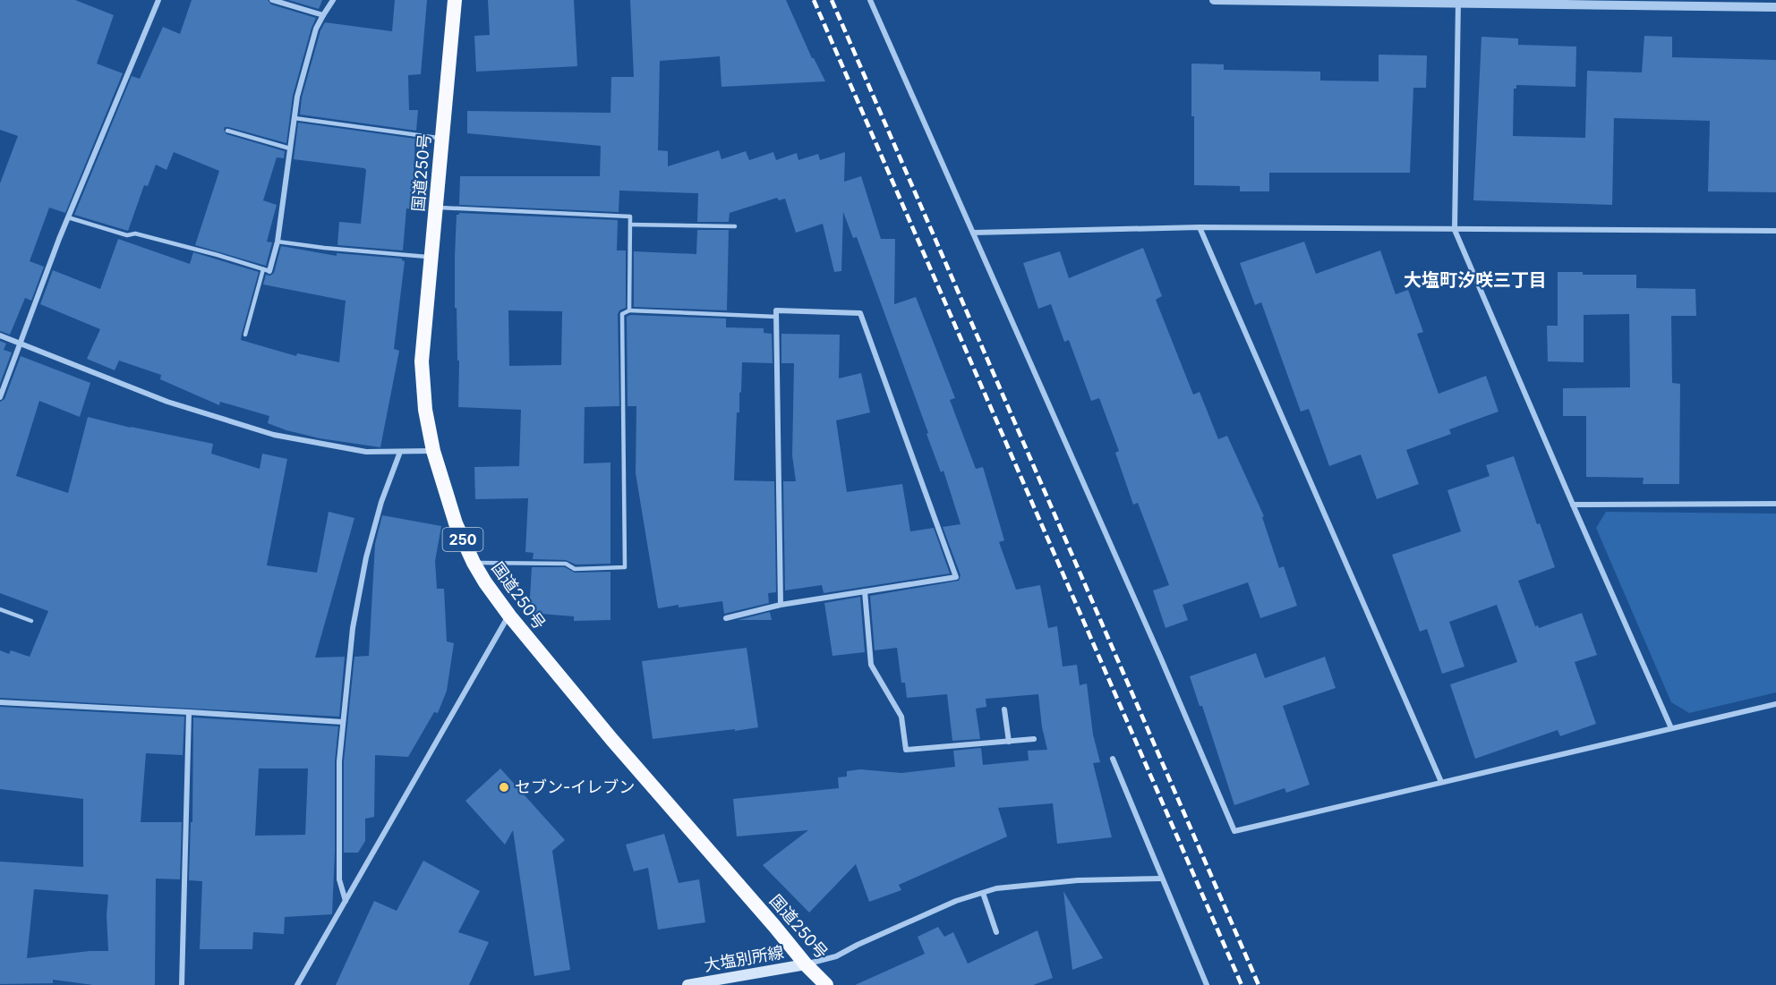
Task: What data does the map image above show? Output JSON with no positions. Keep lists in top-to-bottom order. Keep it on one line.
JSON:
{"streets":{"highway":["国道250号","250"],"main road":["大塩別所線"]},"crossings":[["国道250号","大塩別所線"]],"districts":["大塩町汐咲三丁目"],"places":["セブン-イレブン"]}
